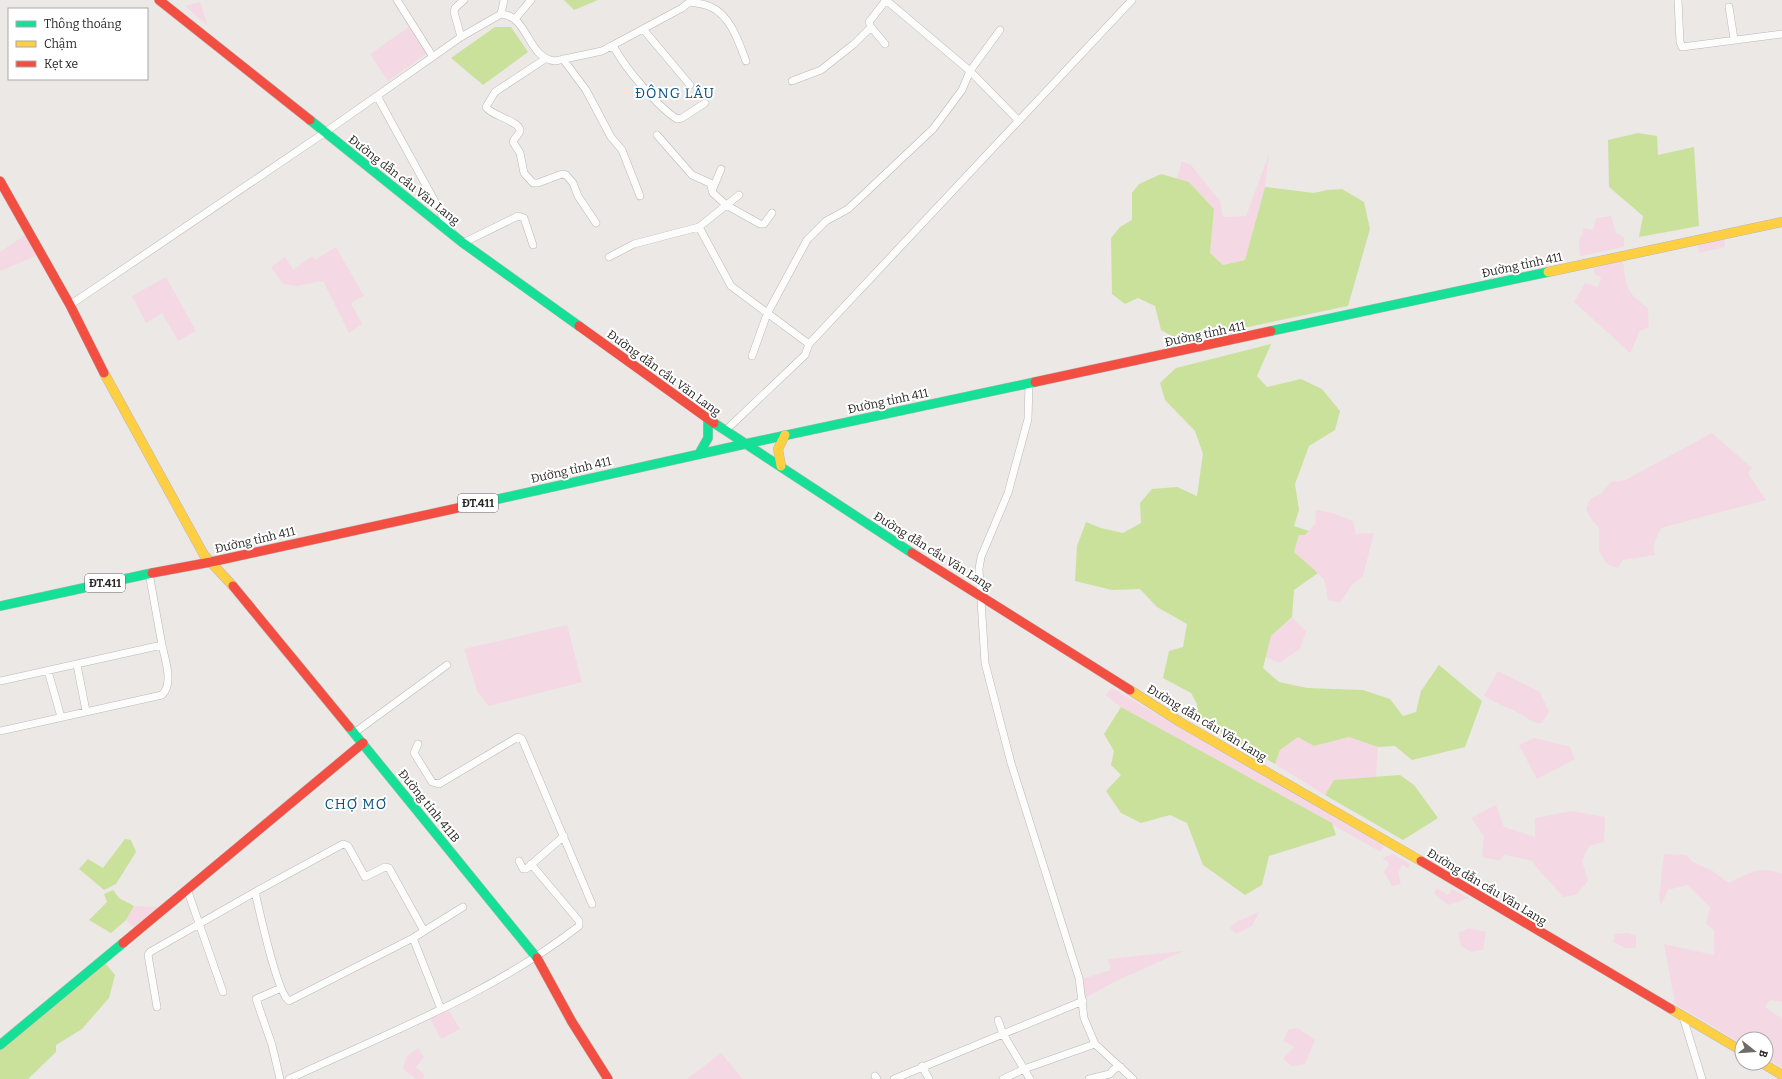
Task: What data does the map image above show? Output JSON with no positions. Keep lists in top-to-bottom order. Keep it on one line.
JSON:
{"streets":{"main road":["Đường dẫn cầu Văn Lang","Đường tỉnh 411","ĐT.411","Đường tỉnh 411B"]},"crossings":[["Đường dẫn cầu Văn Lang","Đường tỉnh 411"],["Đường tỉnh 411","Đường tỉnh 411B"]],"districts":["ĐÔNG LÂU","CHỢ MƠ"],"legend":["Thông thoáng","Chậm","Kẹt xe"],"north":"right"}
